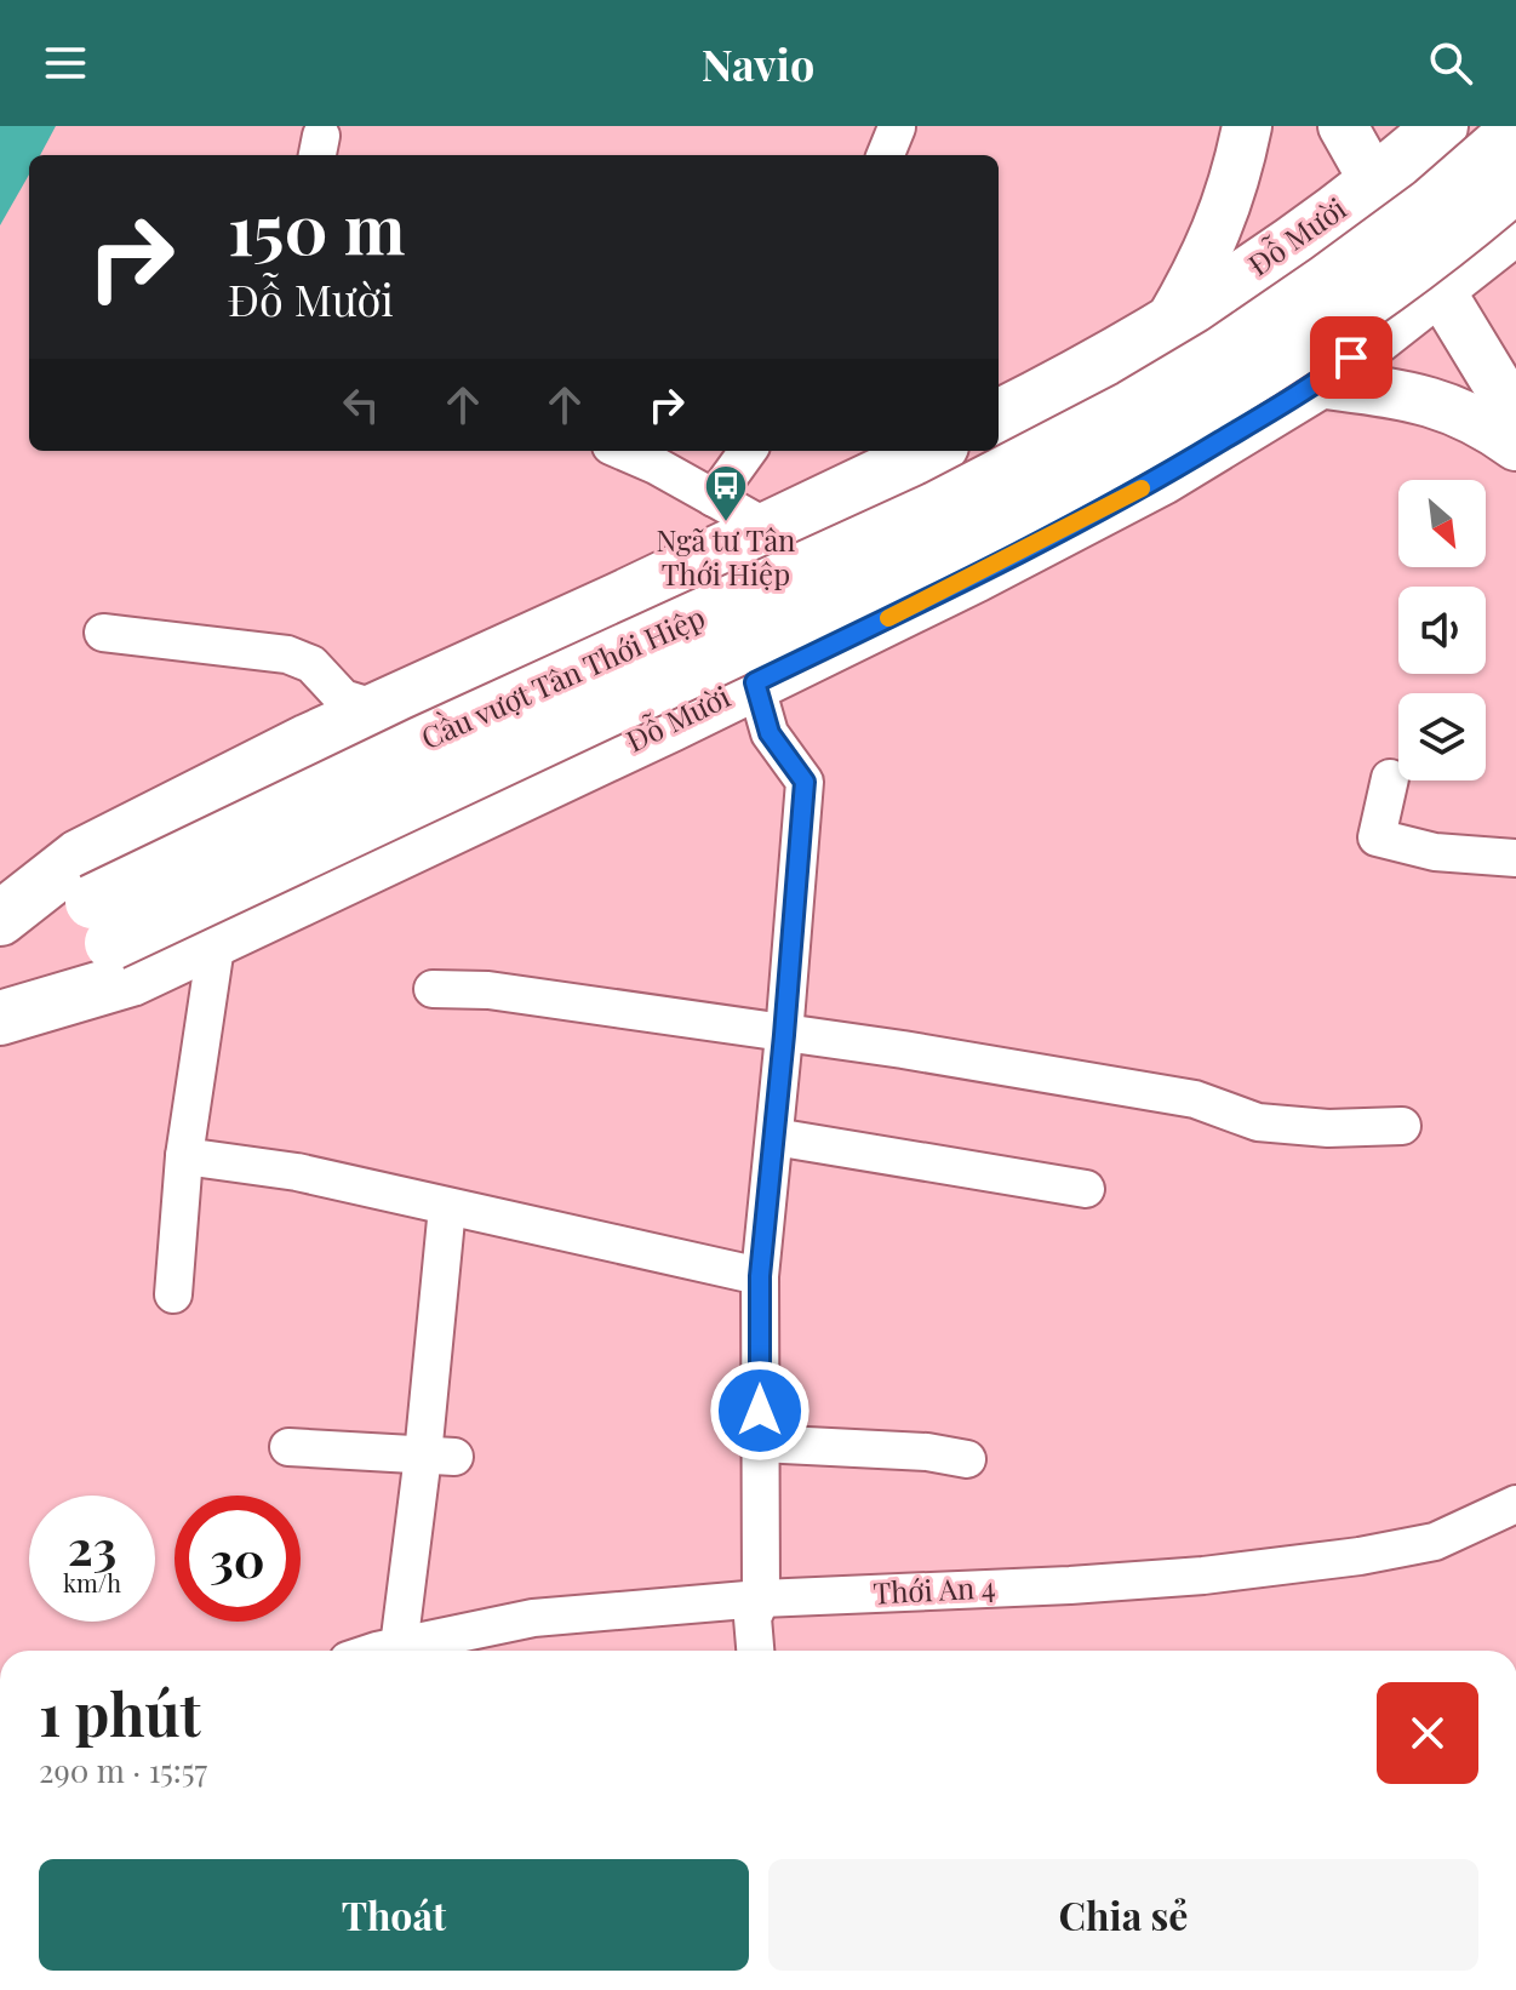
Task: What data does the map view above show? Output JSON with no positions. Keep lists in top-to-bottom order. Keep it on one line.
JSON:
{"streets":{"highway":["Đỗ Mười","Cầu vượt Tân Thới Hiệp"],"street":["Thới An 4"]},"crossings":[["Đỗ Mười","Cầu vượt Tân Thới Hiệp"]],"places":{"bus stop":["Ngã tư Tân Thới Hiệp"]},"north":"bottom right","page":{"header":"Navio","turn":["150 m","Đỗ Mười"],"speed":"23 km/h","limit":"30","heading":["1 phút","290 m · 15:57"],"buttons":["Thoát","Chia sẻ"]}}
